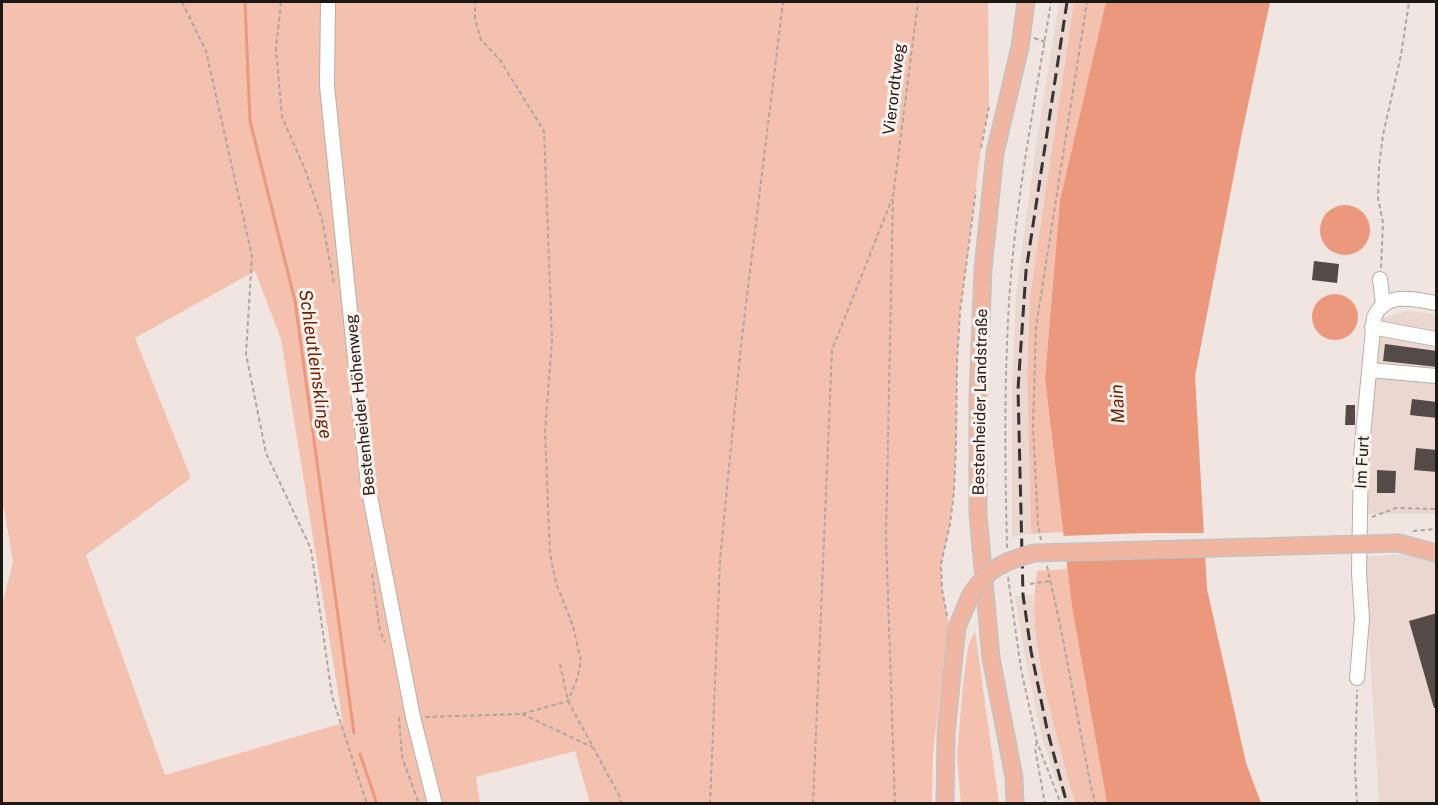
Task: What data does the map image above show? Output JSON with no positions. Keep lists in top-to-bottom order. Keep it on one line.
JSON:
{"streets":{"main road":["Bestenheider Landstraße"],"street":["Bestenheider Höhenweg","Im Furt"],"path":["Vierordtweg"]},"water":["Schleutleinsklinge","Main"]}
